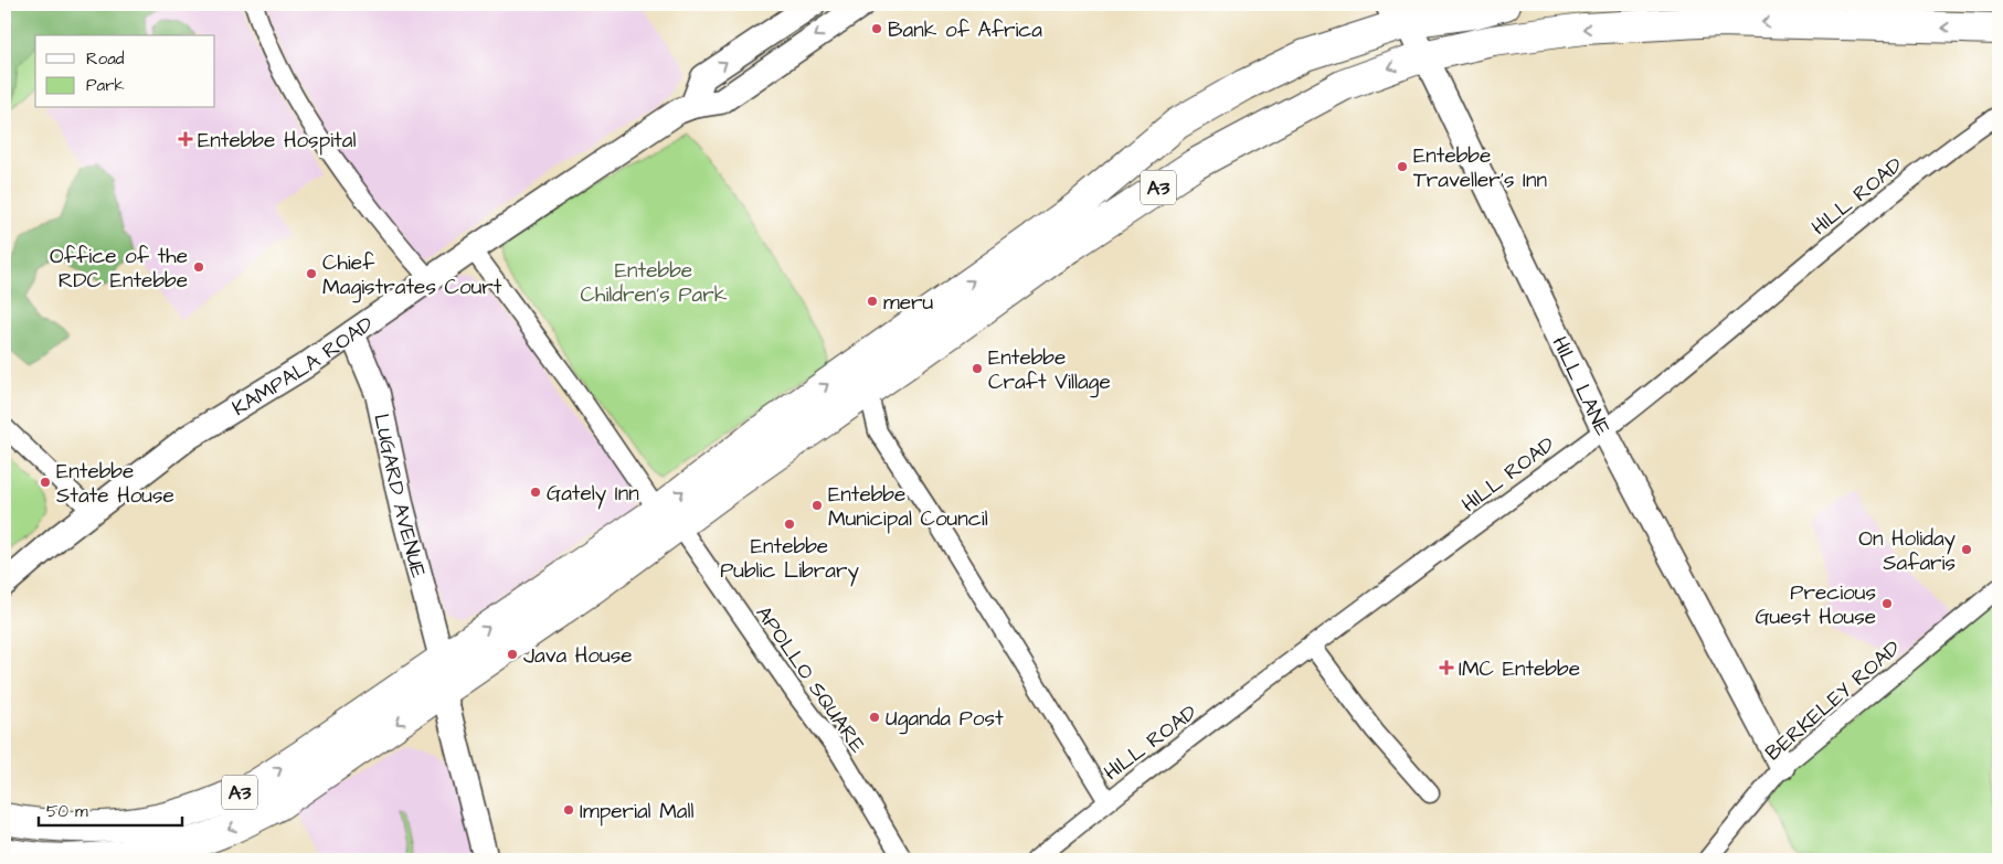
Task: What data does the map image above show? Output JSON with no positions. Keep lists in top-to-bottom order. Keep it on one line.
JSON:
{"streets":{"highway":["A3"],"street":["HILL ROAD","KAMPALA ROAD","HILL LANE","LUGARD AVENUE","APOLLO SQUARE","BERKELEY ROAD"]},"crossings":[["A3","HILL LANE"],["A3","LUGARD AVENUE"],["A3","APOLLO SQUARE"],["HILL ROAD","HILL LANE"],["KAMPALA ROAD","LUGARD AVENUE"],["KAMPALA ROAD","APOLLO SQUARE"],["HILL LANE","BERKELEY ROAD"]],"parks":["Entebbe Children's Park"],"places":{"other":["Bank of Africa","Entebbe Traveller's Inn","Office of the RDC Entebbe","Chief Magistrates Court","meru","Entebbe Craft Village","Entebbe State House","Gately Inn","Entebbe Municipal Council","Entebbe Public Library","On Holiday Safaris","Precious Guest House","Java House","Uganda Post","Imperial Mall"],"health":["Entebbe Hospital","IMC Entebbe"]},"legend":["Road","Park"],"scale_bar":"50 m"}
